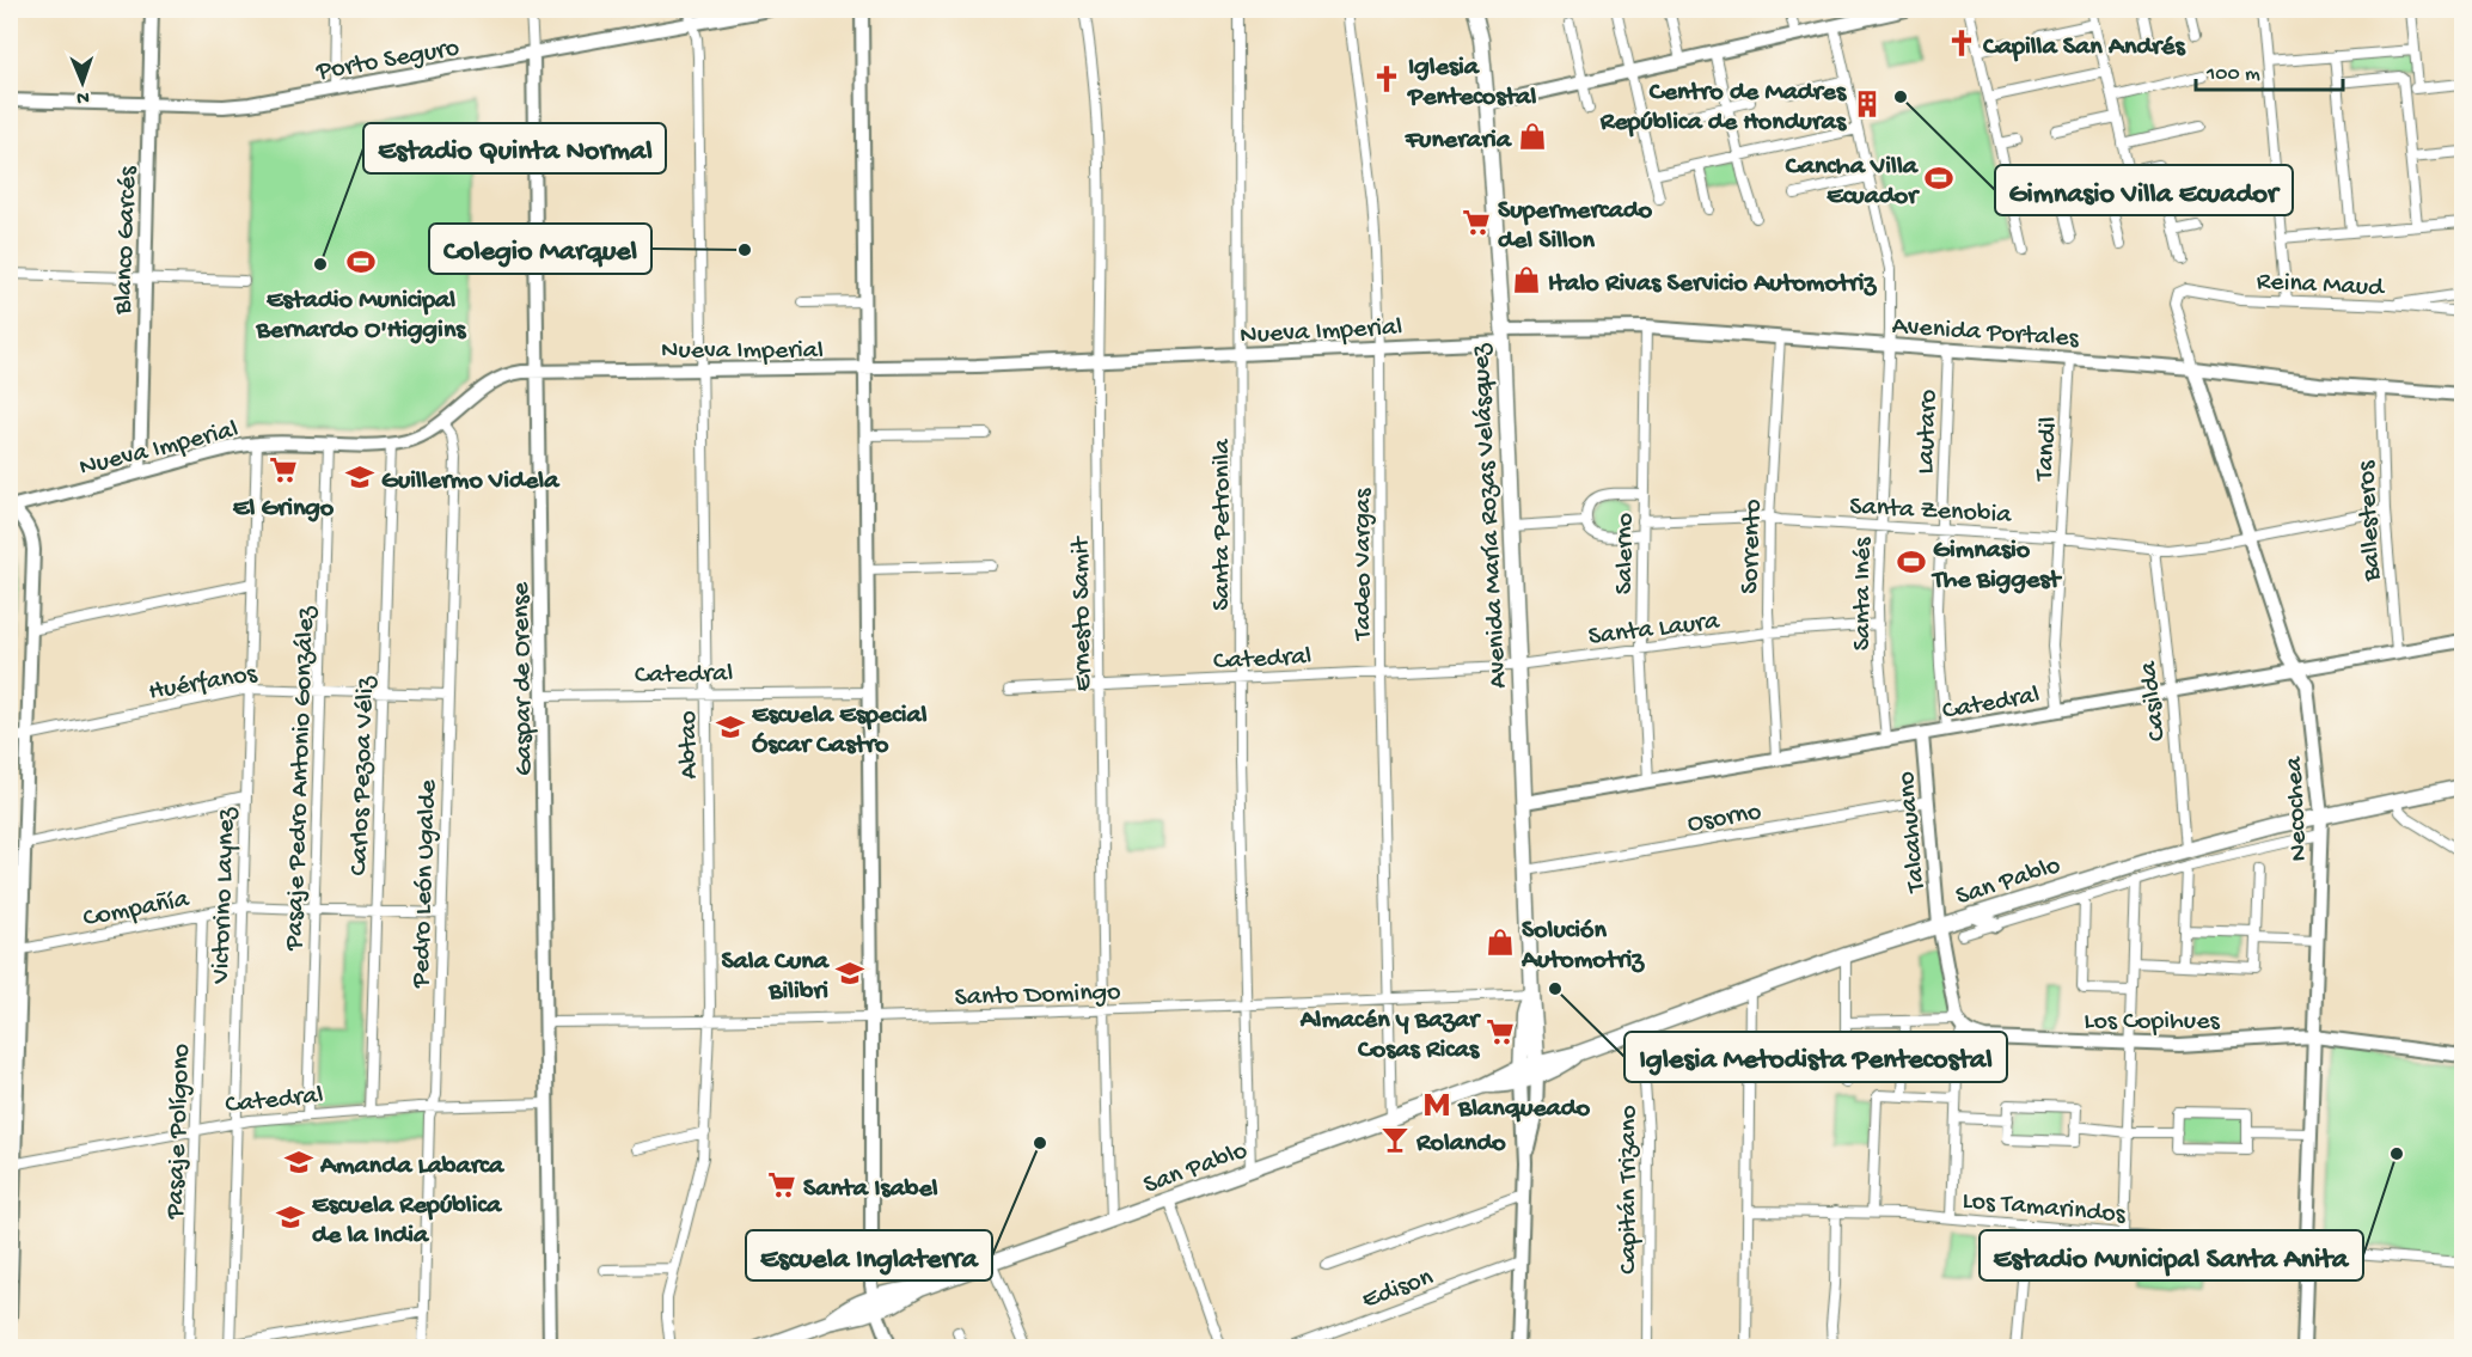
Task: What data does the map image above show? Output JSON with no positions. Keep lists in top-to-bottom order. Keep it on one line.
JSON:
{"streets":{"main road":["Avenida María Rozas Velásquez","San Pablo"],"street":["Porto Seguro","Blanco Garcés","Reina Maud","Nueva Imperial","Avenida Portales","Lautaro","Tandil","Santa Zenobia","Ballesteros","Santa Petronila","Sorrento","Salerno","Tadeo Vargas","Santa Inés","Ernesto Samit","Santa Laura","Catedral","Huérfanos","Gaspar de Orense","Casilda","Abtao","Carlos Pezoa Véliz","Pasaje Pedro Antonio González","Necochea","Osorno","Talcahuano","Pedro León Ugalde","Victorino Laynez","Compañía","Santo Domingo","Los Copihues","Pasaje Polígono","Capitán Trizano","Los Tamarindos","Edison"]},"crossings":[["Porto Seguro","Blanco Garcés"],["Porto Seguro","Gaspar de Orense"],["Porto Seguro","Abtao"],["Blanco Garcés","Nueva Imperial"],["Reina Maud","Necochea"],["Nueva Imperial","Avenida Portales"],["Nueva Imperial","Avenida María Rozas Velásquez"],["Nueva Imperial","Santa Petronila"],["Nueva Imperial","Tadeo Vargas"],["Nueva Imperial","Ernesto Samit"],["Nueva Imperial","Gaspar de Orense"],["Nueva Imperial","Abtao"],["Nueva Imperial","Carlos Pezoa Véliz"],["Nueva Imperial","Pasaje Pedro Antonio González"],["Nueva Imperial","Pedro León Ugalde"],["Nueva Imperial","Victorino Laynez"],["Avenida Portales","Lautaro"],["Avenida Portales","Tandil"],["Avenida Portales","Avenida María Rozas Velásquez"],["Avenida Portales","Ballesteros"],["Avenida Portales","Sorrento"],["Avenida Portales","Salerno"],["Avenida Portales","Santa Inés"],["Avenida Portales","Necochea"],["Lautaro","Santa Zenobia"],["Lautaro","Catedral"],["Tandil","Santa Zenobia"],["Tandil","Catedral"],["Santa Zenobia","Ballesteros"],["Santa Zenobia","Sorrento"],["Santa Zenobia","Salerno"],["Santa Zenobia","Santa Inés"],["Santa Zenobia","Casilda"],["Santa Zenobia","Necochea"],["Avenida María Rozas Velásquez","Santa Laura"],["Avenida María Rozas Velásquez","Catedral"],["Avenida María Rozas Velásquez","Osorno"],["Avenida María Rozas Velásquez","San Pablo"],["Avenida María Rozas Velásquez","Santo Domingo"],["Ballesteros","Catedral"],["Santa Petronila","Catedral"],["Santa Petronila","San Pablo"],["Santa Petronila","Santo Domingo"],["Sorrento","Santa Laura"],["Sorrento","Catedral"],["Salerno","Santa Laura"],["Salerno","Catedral"],["Tadeo Vargas","Catedral"],["Tadeo Vargas","San Pablo"],["Tadeo Vargas","Santo Domingo"],["Santa Inés","Santa Laura"],["Santa Inés","Catedral"],["Ernesto Samit","Catedral"],["Ernesto Samit","San Pablo"],["Ernesto Samit","Santo Domingo"],["Santa Laura","Catedral"],["Catedral","Gaspar de Orense"],["Catedral","Casilda"],["Catedral","Abtao"],["Catedral","Carlos Pezoa Véliz"],["Catedral","Pasaje Pedro Antonio González"],["Catedral","Necochea"],["Catedral","Talcahuano"],["Catedral","Pedro León Ugalde"],["Catedral","Victorino Laynez"],["Catedral","Pasaje Polígono"],["Huérfanos","Carlos Pezoa Véliz"],["Huérfanos","Pasaje Pedro Antonio González"],["Huérfanos","Pedro León Ugalde"],["Huérfanos","Victorino Laynez"],["Gaspar de Orense","Santo Domingo"],["Casilda","San Pablo"],["Abtao","Santo Domingo"],["Carlos Pezoa Véliz","Compañía"],["Pasaje Pedro Antonio González","Compañía"],["Necochea","San Pablo"],["Necochea","Los Copihues"],["Necochea","Los Tamarindos"],["Osorno","Talcahuano"],["Talcahuano","San Pablo"],["Talcahuano","Los Copihues"],["San Pablo","Capitán Trizano"],["Pedro León Ugalde","Compañía"],["Victorino Laynez","Compañía"],["Compañía","Pasaje Polígono"]],"places":{"church":["Capilla San Andrés","Iglesia Pentecostal"],"other":["Gimnasio Villa Ecuador","Colegio Marquel","Estadio Quinta Normal","Iglesia Metodista Pentecostal","Escuela Inglaterra","Estadio Municipal Santa Anita"],"building":["Centro de Madres República de Honduras"],"shop":["Funeraria","Italo Rivas Servicio Automotriz","Solución Automotriz"],"sports":["Cancha Villa Ecuador","Estadio Municipal Bernardo O'Higgins","Gimnasio The Biggest"],"supermarket":["Supermercado del Sillon","El Gringo","Almacén y Bazar Cosas Ricas","Santa Isabel"],"school or university":["Guillermo Videla","Escuela Especial Óscar Castro","Sala Cuna Bilibri","Amanda Labarca","Escuela República de la India"],"metro station":["Blanqueado"],"bar":["Rolando"]},"scale_bar":"100 m","north":"bottom"}
